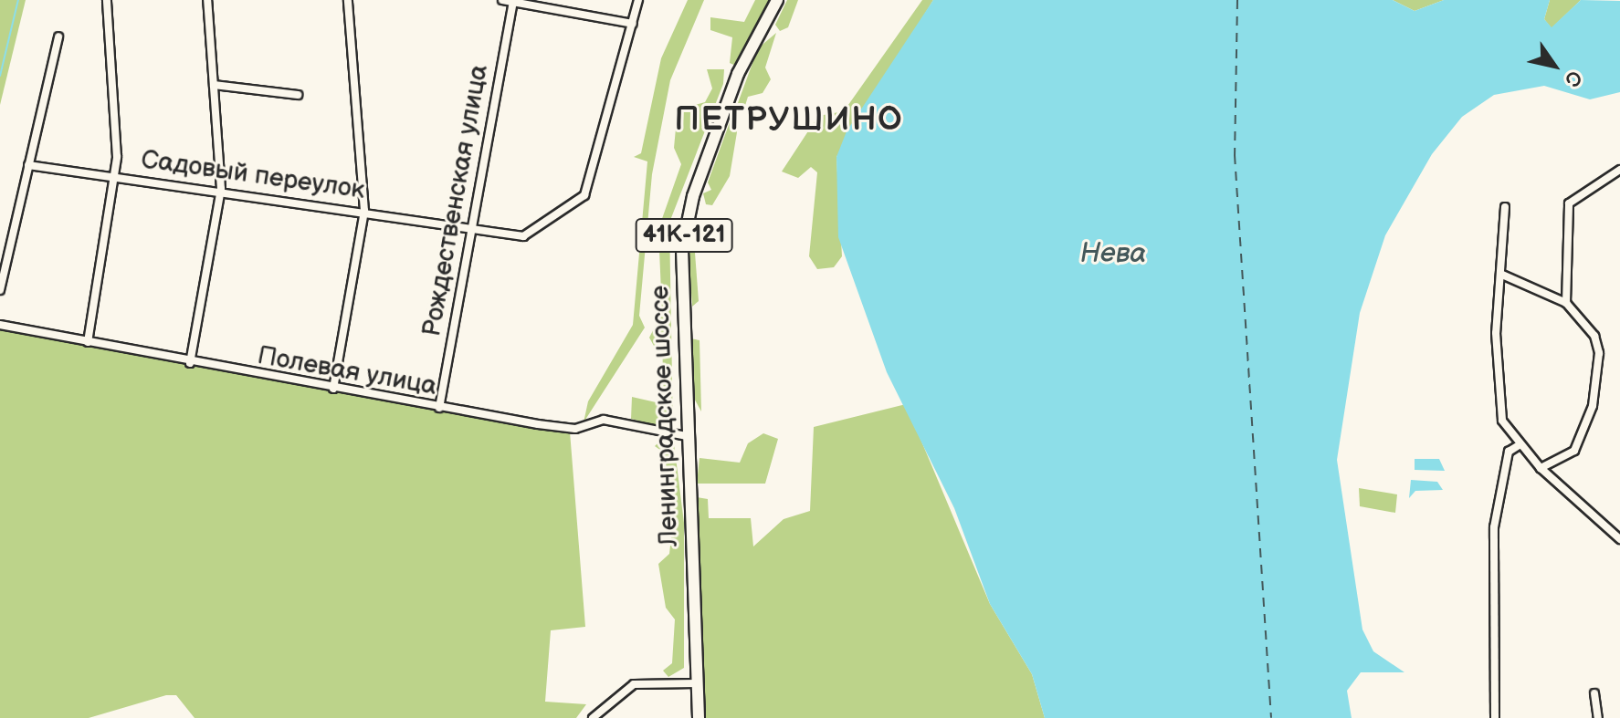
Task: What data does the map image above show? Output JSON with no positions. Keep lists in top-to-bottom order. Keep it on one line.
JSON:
{"streets":{"main road":["41К-121","Ленинградское шоссе"],"street":["Садовый переулок","Рождественская улица","Полевая улица"]},"crossings":[["Садовый переулок","Рождественская улица"],["Рождественская улица","Полевая улица"],["Полевая улица","Ленинградское шоссе"]],"districts":["ПЕТРУШИНО"],"water":["Нева"],"north":"bottom right"}
